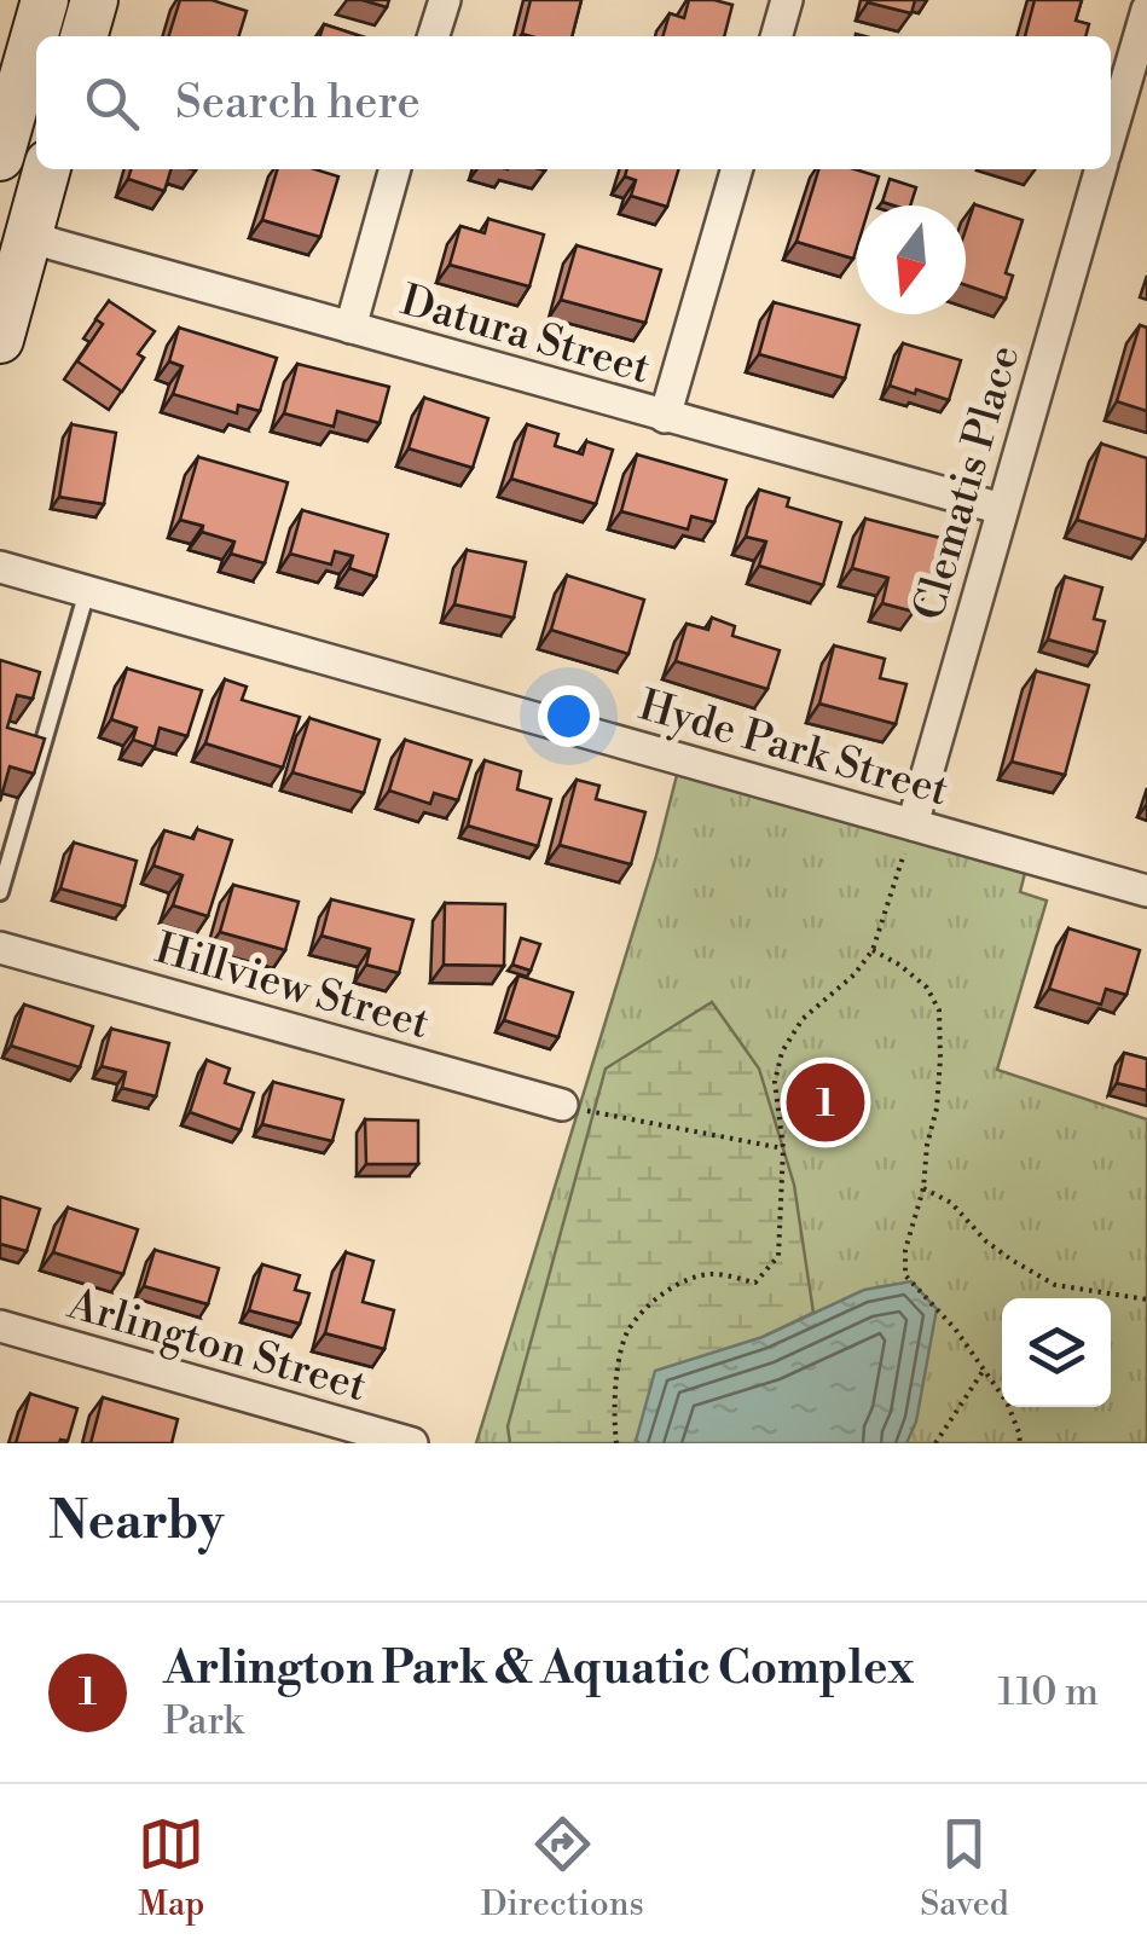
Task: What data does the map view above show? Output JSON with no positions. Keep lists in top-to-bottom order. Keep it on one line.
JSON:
{"streets":{"street":["Datura Street","Clematis Place","Hyde Park Street","Hillview Street","Arlington Street"]},"crossings":[["Datura Street","Clematis Place"],["Clematis Place","Hyde Park Street"]],"north":"bottom","page":{"search":"Search here","pins":"1","heading":"Nearby","list":[{"mark":"1","name":"Arlington Park & Aquatic Complex","note":"Park","value":"110 m"}],"nav":["Map","Directions","Saved"]}}
